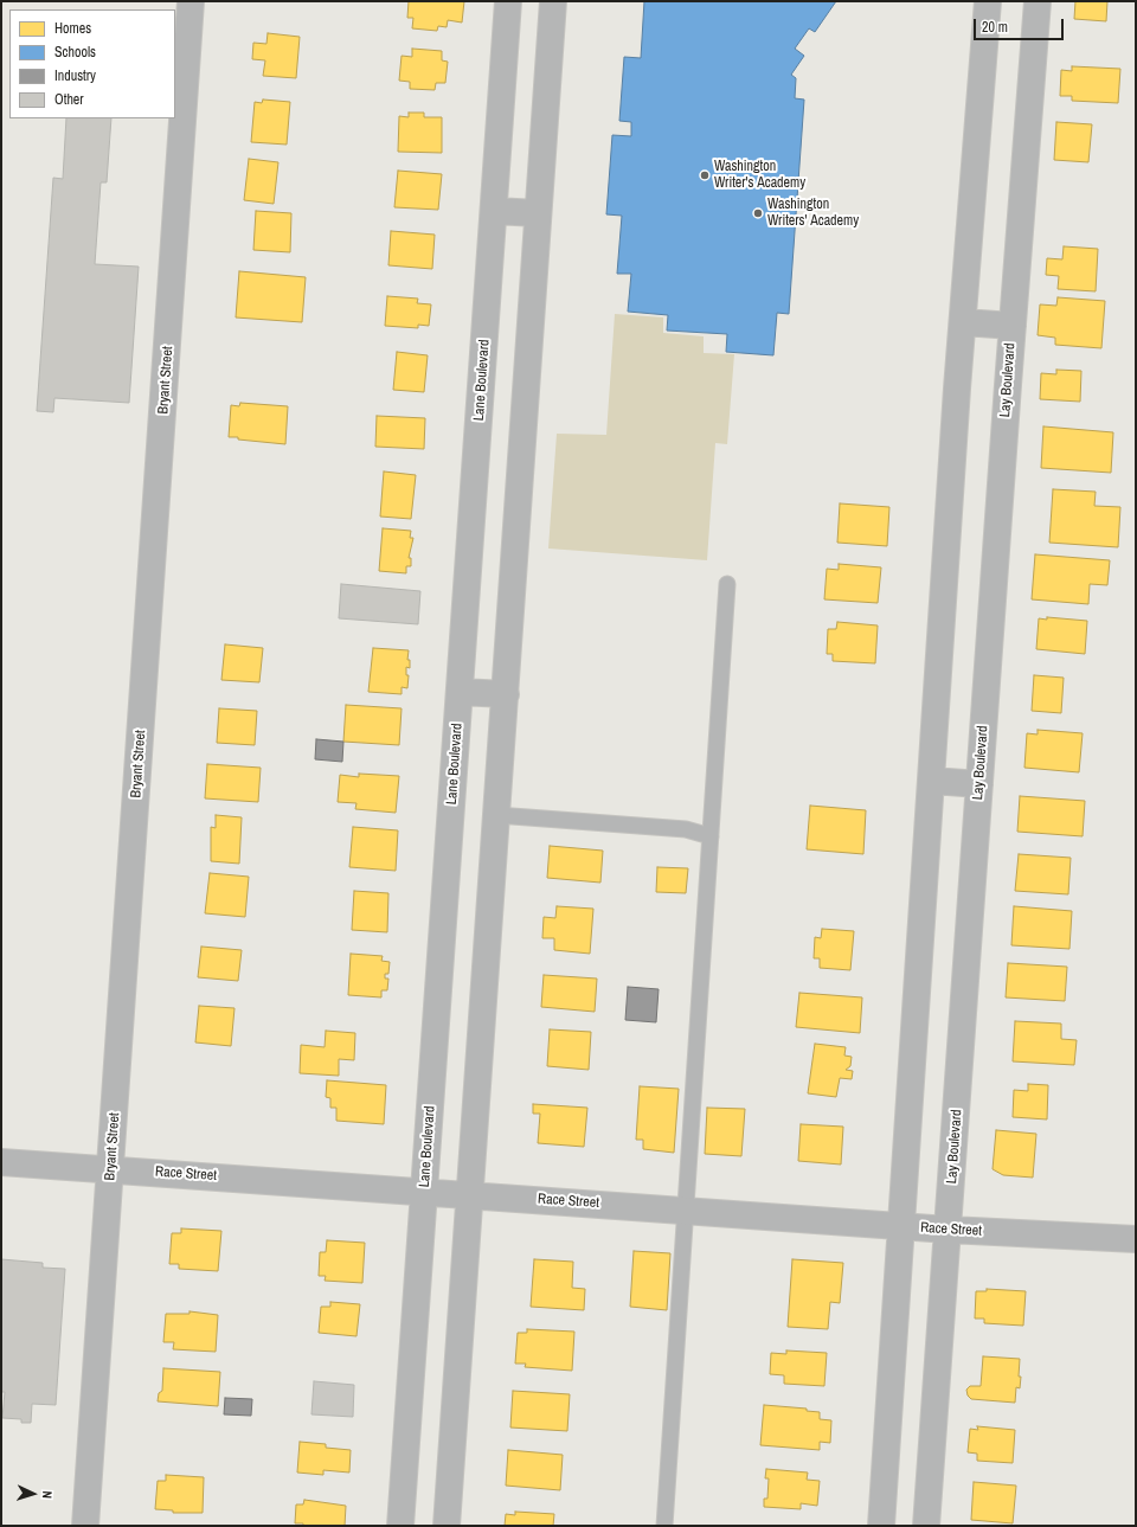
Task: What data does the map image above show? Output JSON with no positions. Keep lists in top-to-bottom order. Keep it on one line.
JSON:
{"streets":{"street":["Bryant Street","Lane Boulevard","Lay Boulevard","Race Street"]},"crossings":[["Bryant Street","Race Street"],["Lane Boulevard","Race Street"],["Lay Boulevard","Race Street"]],"places":["Washington Writer's Academy","Washington Writers' Academy"],"legend":["Homes","Schools","Industry","Other"],"scale_bar":"20 m","north":"right"}
